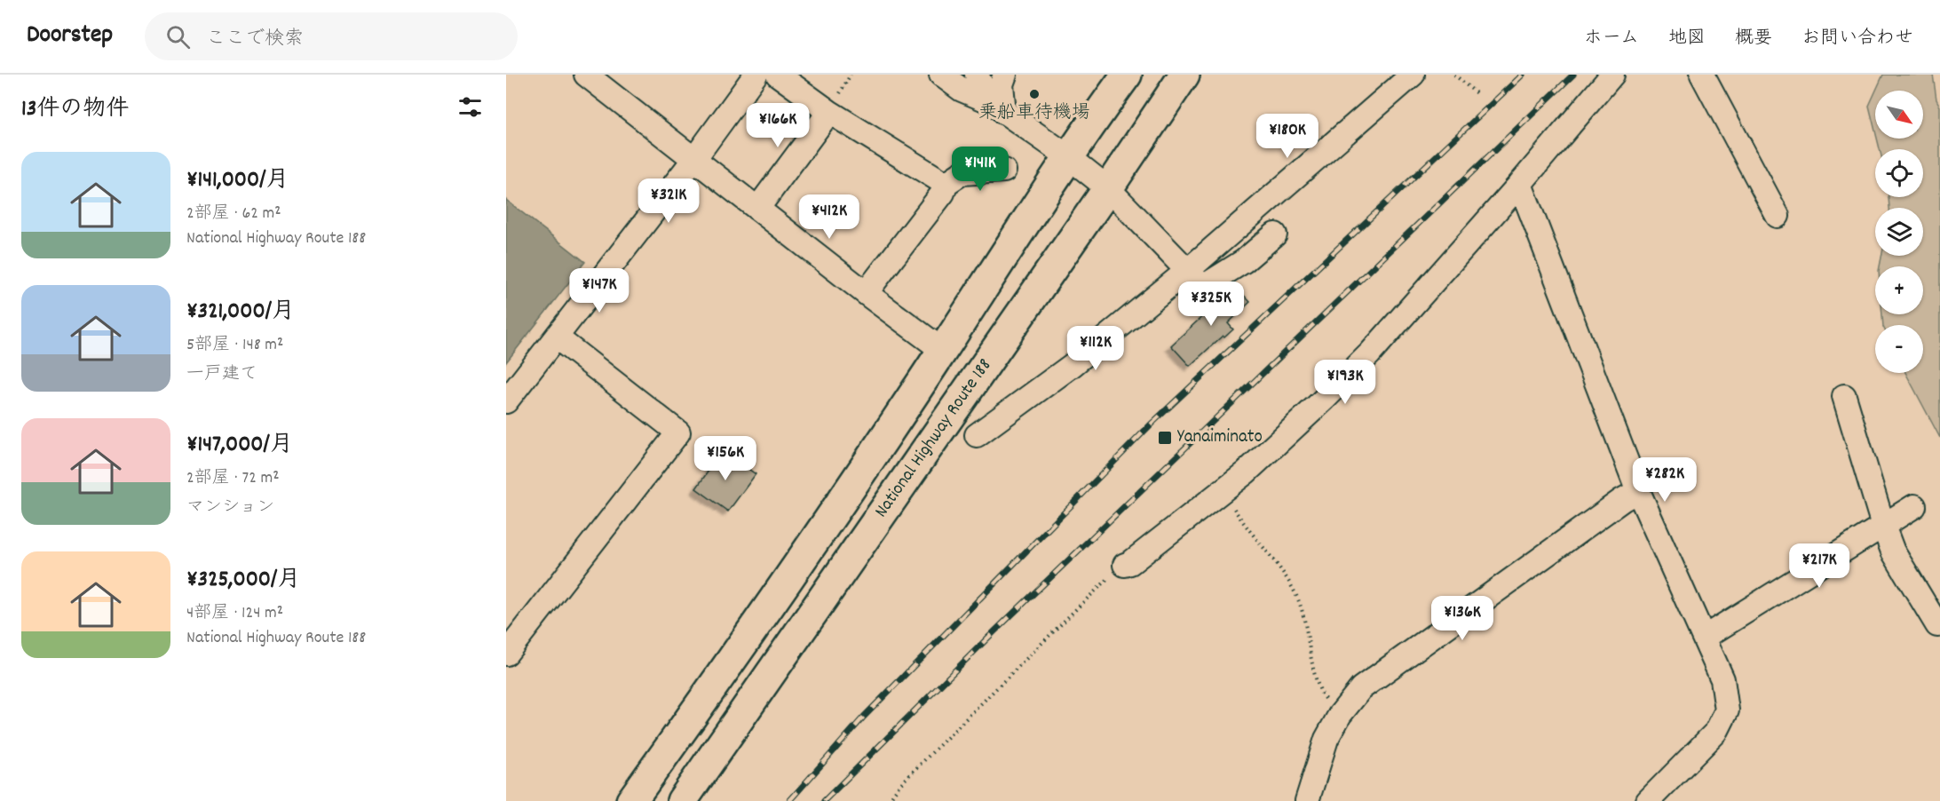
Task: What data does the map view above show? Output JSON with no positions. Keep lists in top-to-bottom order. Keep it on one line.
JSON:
{"streets":{"highway":["National Highway Route 188"]},"places":{"other":["乗船車待機場"],"transit":["Yanaiminato"]},"north":"bottom right","page":{"header":"Doorstep","search":"ここで検索","nav":["ホーム","地図","概要","お問い合わせ"],"heading":"13件の物件","map_buttons":["+","−"],"price":["¥166K","¥180K","¥141K","¥321K","¥412K","¥147K","¥325K","¥112K","¥193K","¥156K","¥282K","¥217K","¥136K"],"list":[{"name":"¥141,000/月","note":"2部屋 · 62 m² · National Highway Route 188"},{"name":"¥321,000/月","note":"5部屋 · 148 m² · 一戸建て"},{"name":"¥147,000/月","note":"2部屋 · 72 m² · マンション"},{"name":"¥325,000/月","note":"4部屋 · 124 m² · National Highway Route 188"}]}}
